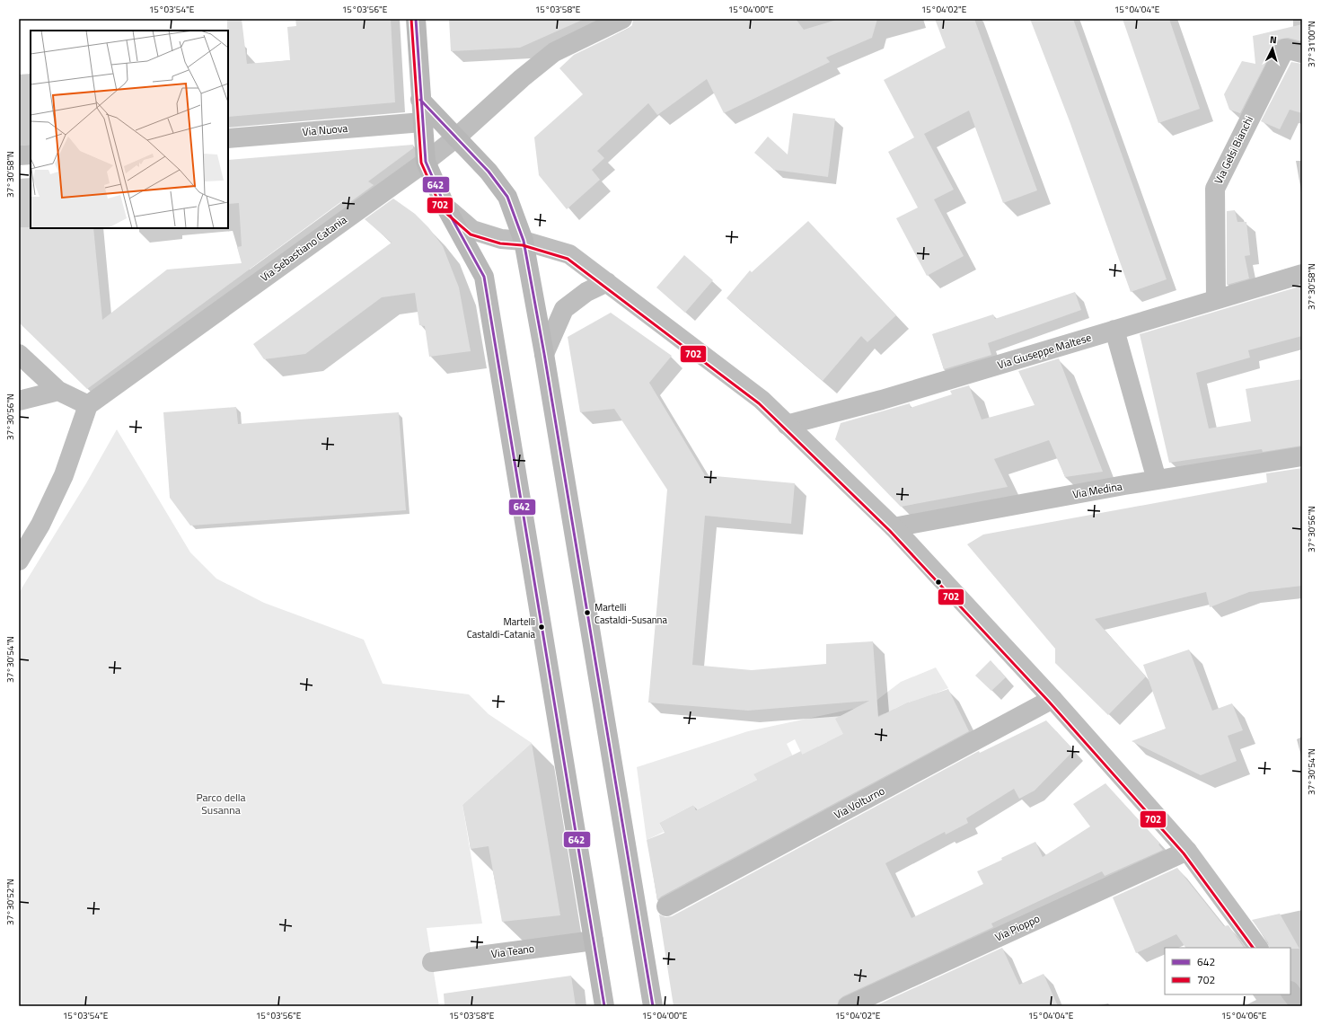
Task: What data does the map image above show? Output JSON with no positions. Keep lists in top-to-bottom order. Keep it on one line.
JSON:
{"streets":{"street":["Via Nuova","Via Gelsi Bianchi","Via Sebastiano Catania","Via Giuseppe Maltese","Via Medina","Via Volturno","Via Pioppo","Via Teano"]},"crossings":[["Via Gelsi Bianchi","Via Giuseppe Maltese"]],"parks":["Parco della Susanna"],"places":["Martelli Castaldi-Susanna","Martelli Castaldi-Catania"],"lines":["transit line 642","transit line 702"],"legend":["642","702"],"north":"top","coordinates":["15°03'54\"E","15°03'56\"E","15°03'58\"E","15°04'00\"E","15°04'02\"E","15°04'04\"E","37°31'00\"N","37°30'58\"N","37°30'56\"N","37°30'54\"N","37°30'52\"N","15°04'06\"E"]}
